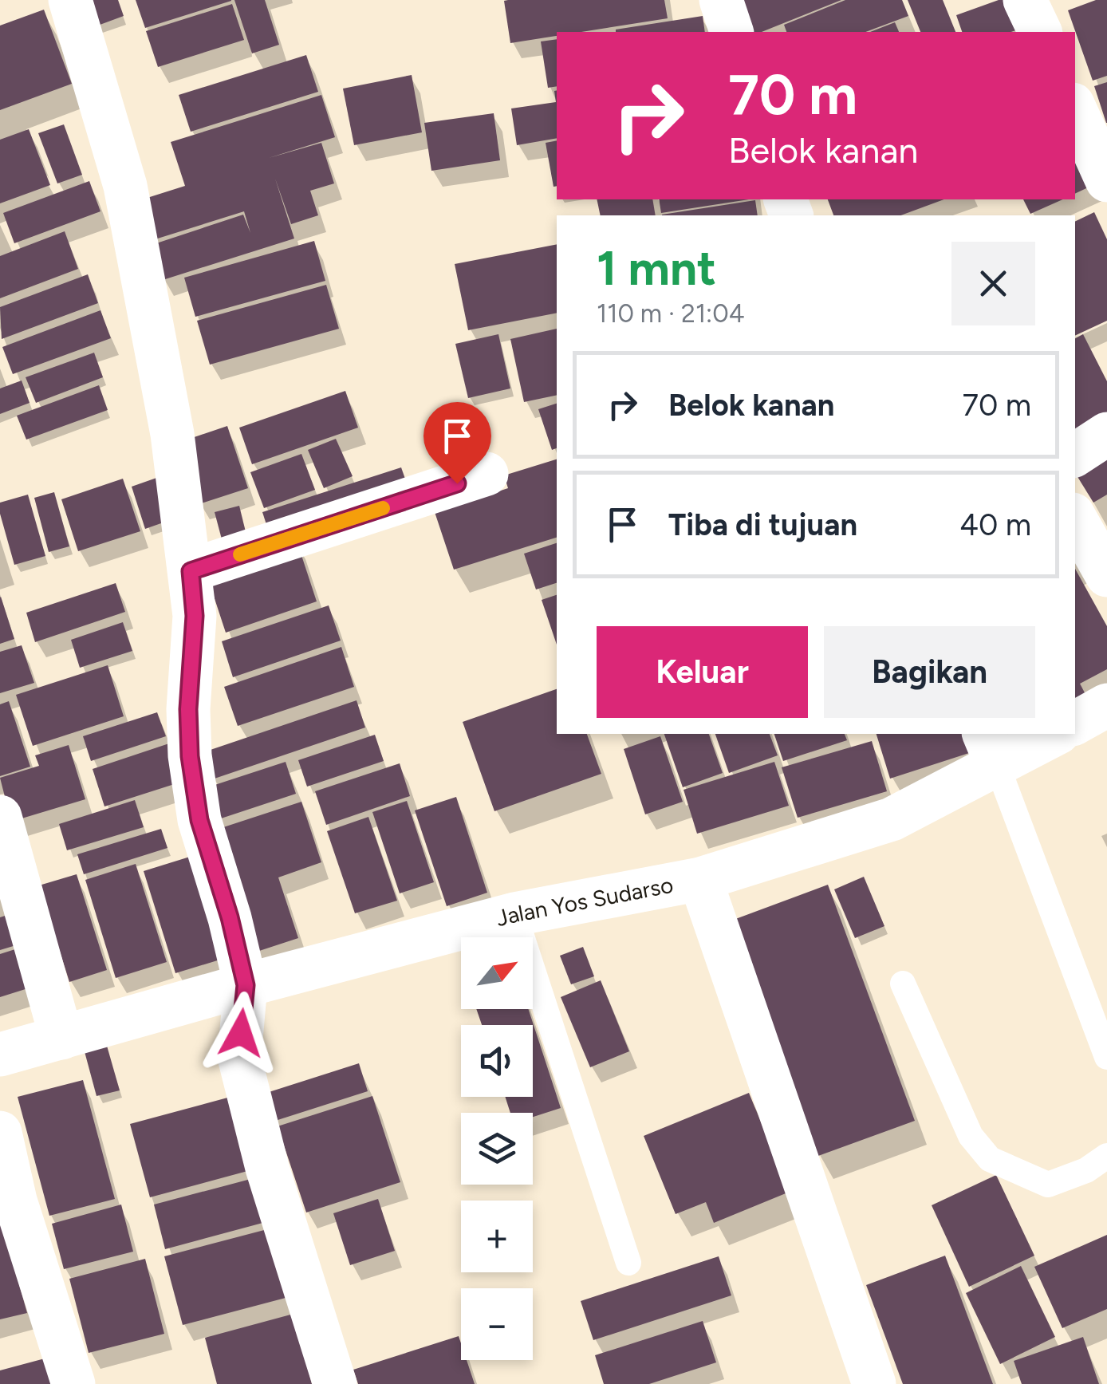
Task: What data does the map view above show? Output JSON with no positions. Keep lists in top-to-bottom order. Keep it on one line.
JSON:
{"streets":{"street":["Jalan Yos Sudarso"]},"north":"top right","page":{"turn":["70 m","Belok kanan"],"heading":["1 mnt","110 m · 21:04"],"list":[{"name":"Belok kanan","value":"70 m"},{"name":"Tiba di tujuan","value":"40 m"}],"buttons":["Keluar","Bagikan"],"map_buttons":["+","−"]}}
